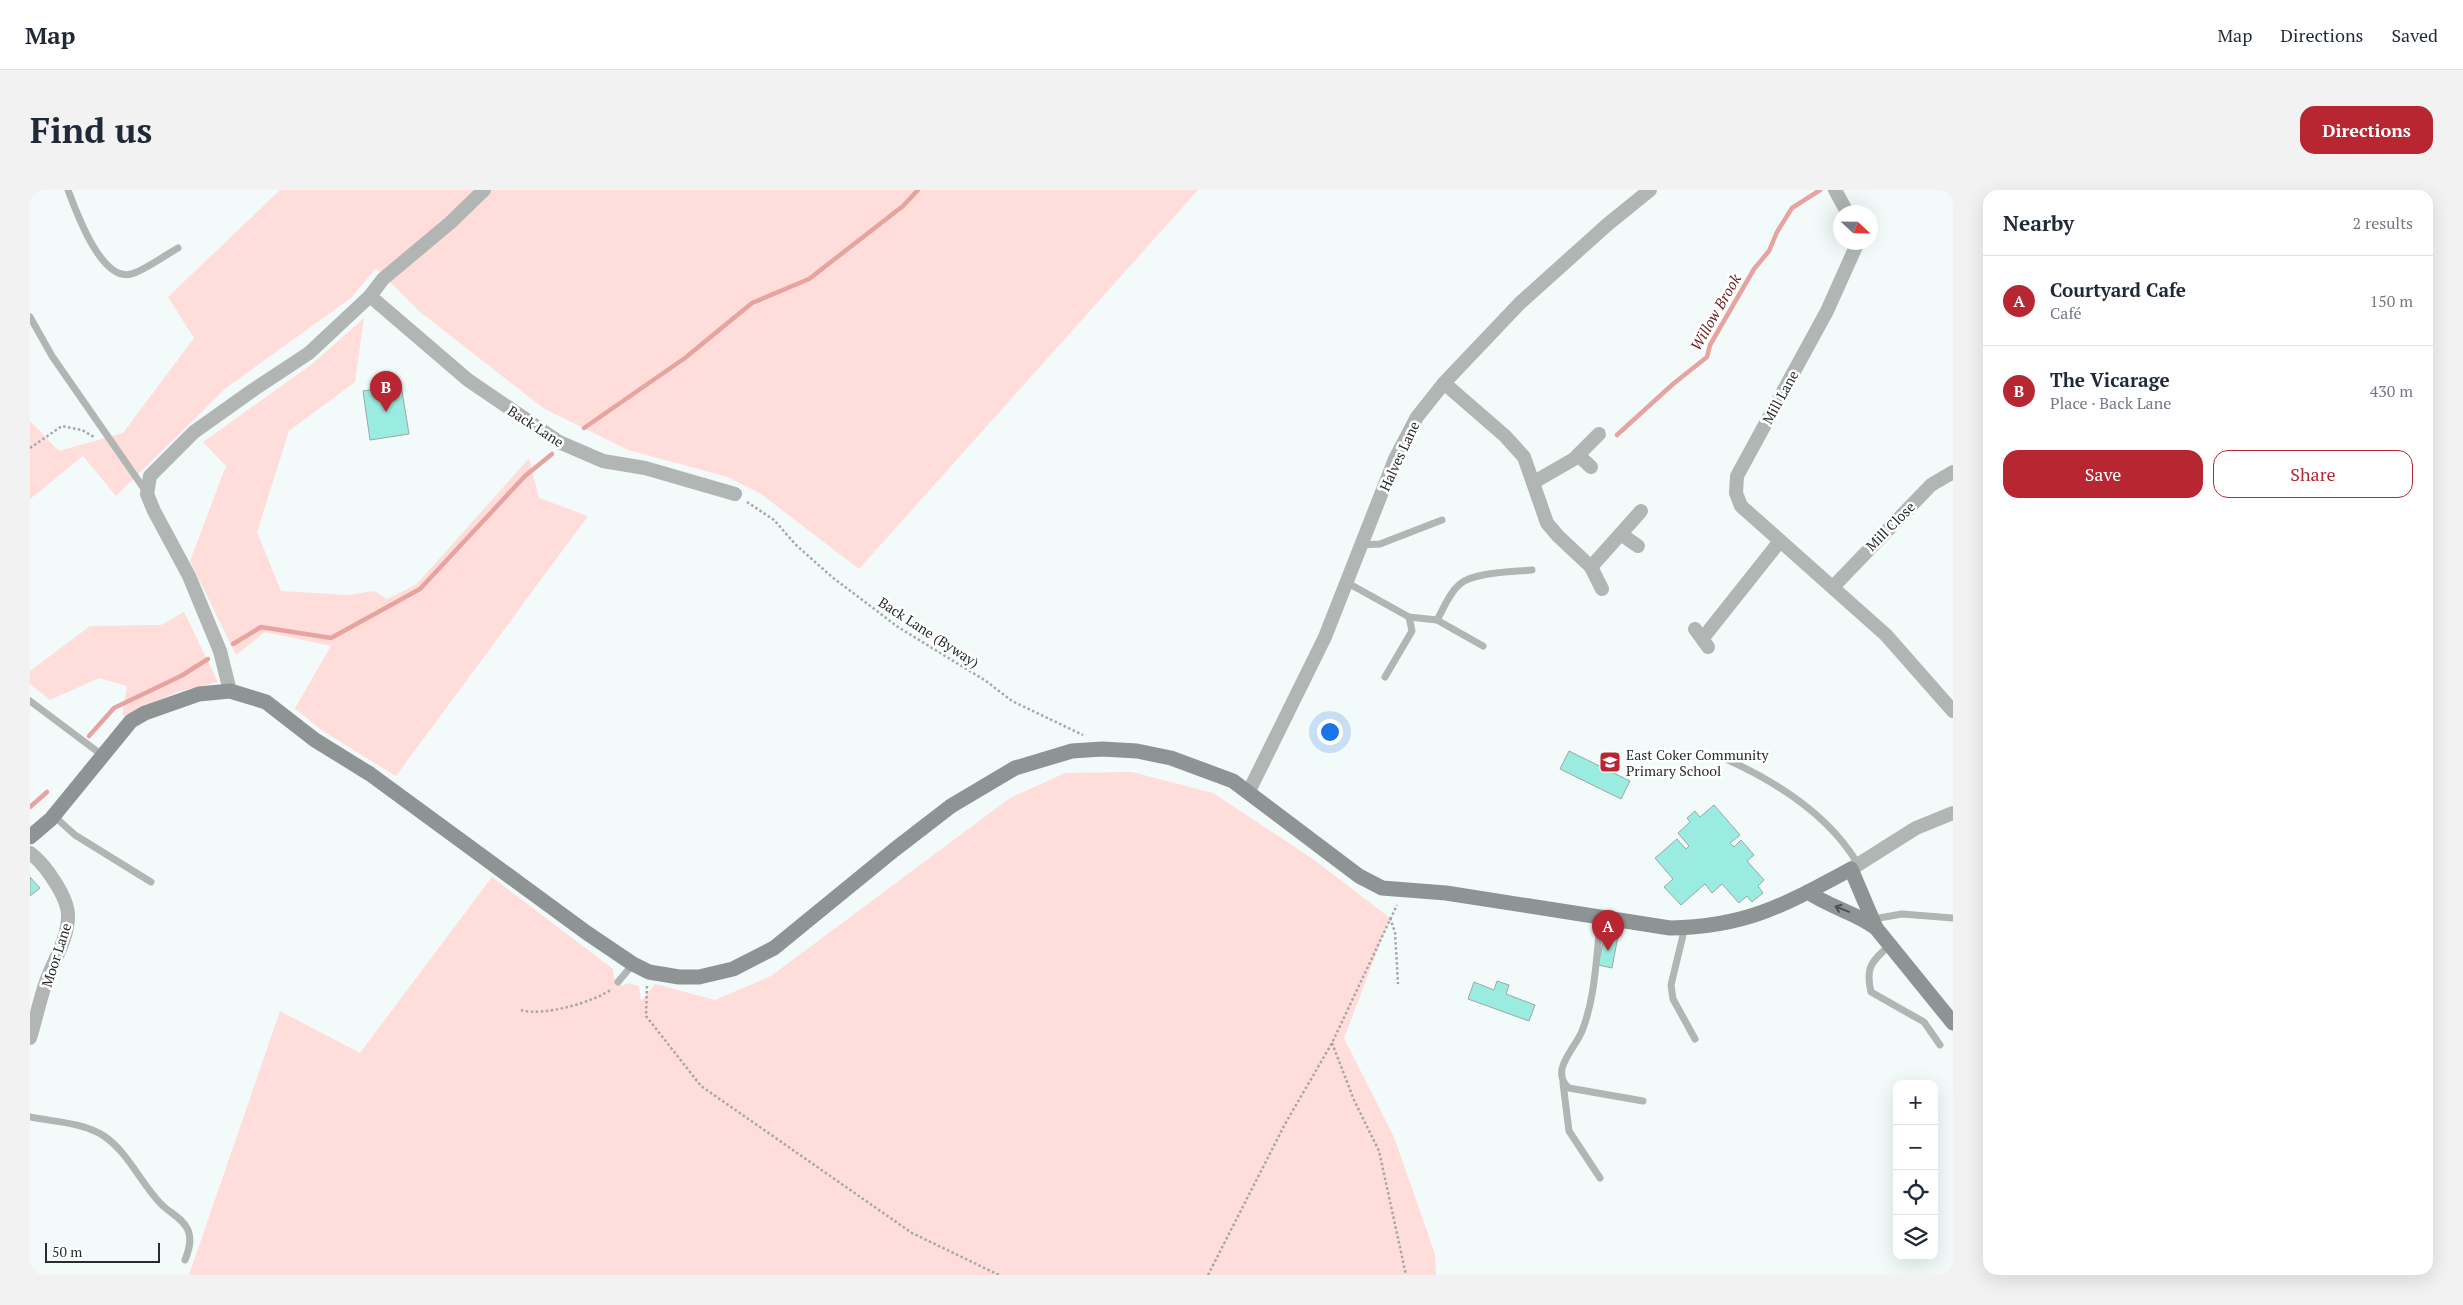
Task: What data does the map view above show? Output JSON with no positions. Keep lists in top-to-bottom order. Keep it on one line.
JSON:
{"streets":{"street":["Mill Lane","Back Lane","Halves Lane","Mill Close","Moor Lane"],"path":["Back Lane (Byway)"]},"crossings":[["Mill Lane","Mill Close"],["Back Lane","Back Lane (Byway)"]],"water":["Willow Brook"],"places":{"school or university":["East Coker Community Primary School"]},"scale_bar":"50 m","north":"right","page":{"header":"Map","nav":["Map","Directions","Saved"],"buttons":["Directions",["Save","Share"]],"title":"Find us","heading":["Nearby","2 results"],"list":[{"mark":"A","name":"Courtyard Cafe","note":"Café","value":"150 m"},{"mark":"B","name":"The Vicarage","note":"Place · Back Lane","value":"430 m"}],"pins":["B","A"],"map_buttons":["+","−"],"scale":"50 m"}}
